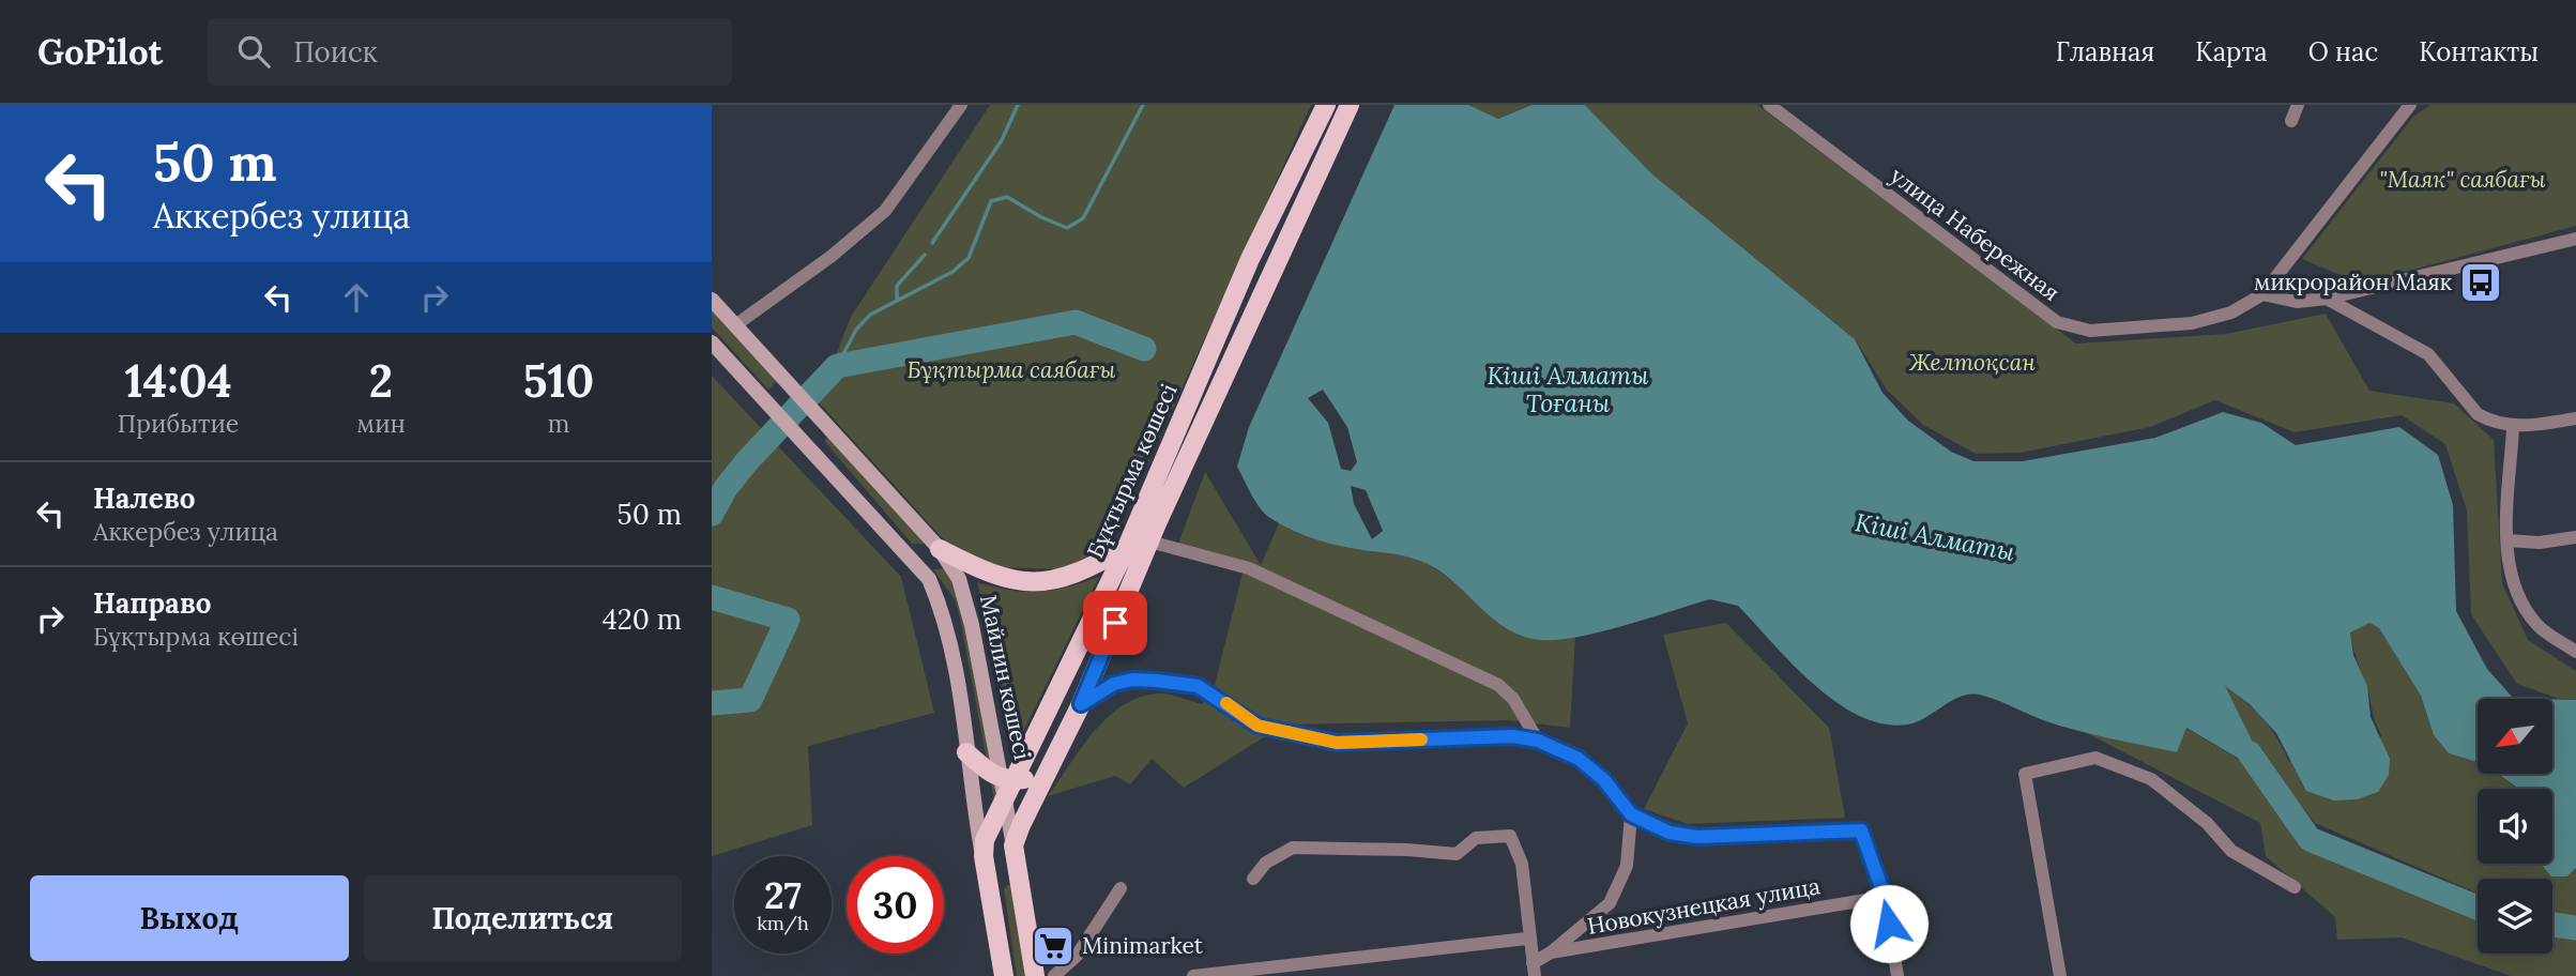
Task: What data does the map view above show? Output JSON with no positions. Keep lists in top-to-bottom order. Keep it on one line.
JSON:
{"streets":{"main road":["Бұқтырма көшесі","Майлин көшесі"],"street":["улица Набережная","Новокузнецкая улица"]},"crossings":[["Бұқтырма көшесі","Майлин көшесі"]],"water":["Кіші Алматы Тоғаны","Кіші Алматы"],"parks":["\"Маяк\" саябағы","Желтоқсан","Бұқтырма саябағы"],"places":{"bus stop":["микрорайон Маяк"],"supermarket":["Minimarket"]},"north":"bottom left","page":{"header":"GoPilot","search":"Поиск","nav":["Главная","Карта","О нас","Контакты"],"turn":["50 m","Аккербез улица"],"eta":["14:04","Прибытие","2","мин","510","m"],"list":[{"name":"Налево","note":"Аккербез улица","value":"50 m"},{"name":"Направо","note":"Бұқтырма көшесі","value":"420 m"}],"speed":"27 km/h","limit":"30","buttons":["Выход","Поделиться"]}}
